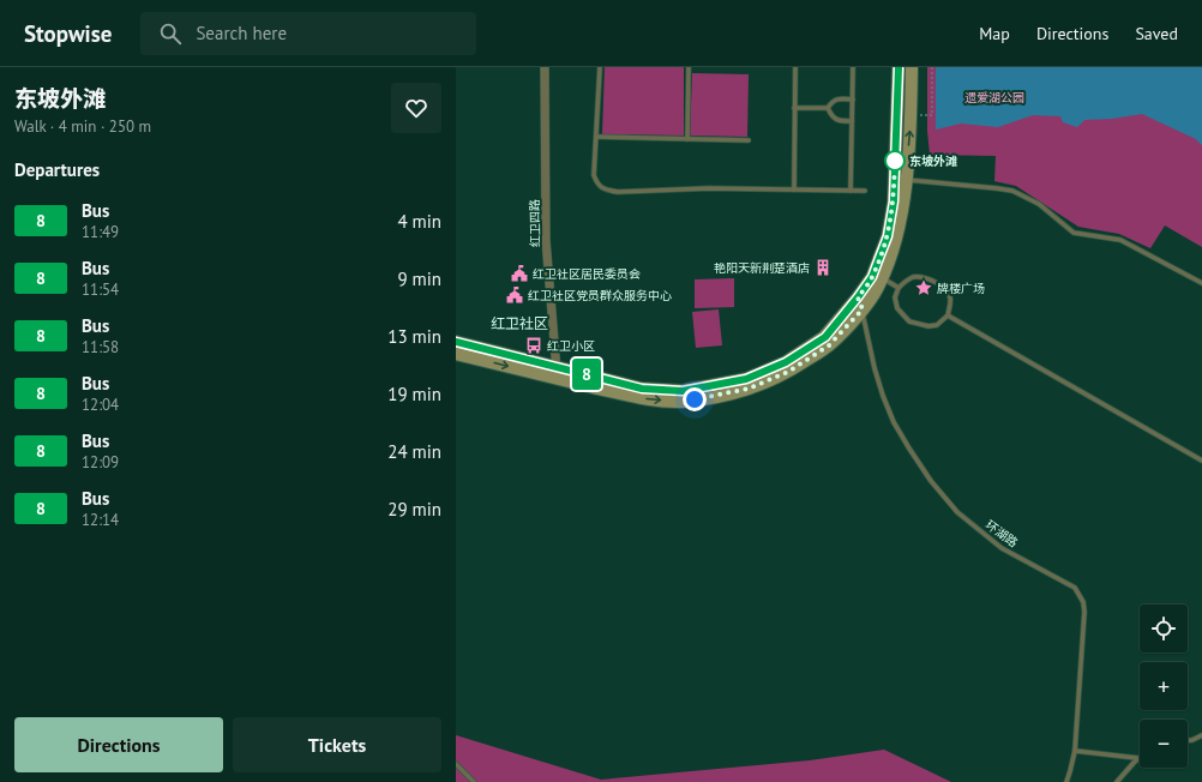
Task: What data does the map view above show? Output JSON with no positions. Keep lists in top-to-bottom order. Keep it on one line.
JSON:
{"streets":{"street":["红卫四路"],"lane":["环湖路"]},"districts":["红卫社区"],"parks":["遗爱湖公园"],"places":{"other":["东坡外滩"],"building":["艳阳天新荆楚酒店"],"public building":["红卫社区居民委员会","红卫社区党员群众服务中心"],"place":["牌楼广场"],"bus stop":["红卫小区"]},"lines":["bus line 8"],"page":{"header":"Stopwise","search":"Search here","nav":["Map","Directions","Saved"],"heading":[["东坡外滩","Walk · 4 min · 250 m"],"Departures"],"on_map":"8","list":[{"mark":"8","name":"Bus","note":"11:49","value":"4 min"},{"mark":"8","name":"Bus","note":"11:54","value":"9 min"},{"mark":"8","name":"Bus","note":"11:58","value":"13 min"},{"mark":"8","name":"Bus","note":"12:04","value":"19 min"},{"mark":"8","name":"Bus","note":"12:09","value":"24 min"},{"mark":"8","name":"Bus","note":"12:14","value":"29 min"}],"map_buttons":["+","−"],"buttons":["Directions","Tickets"]}}
